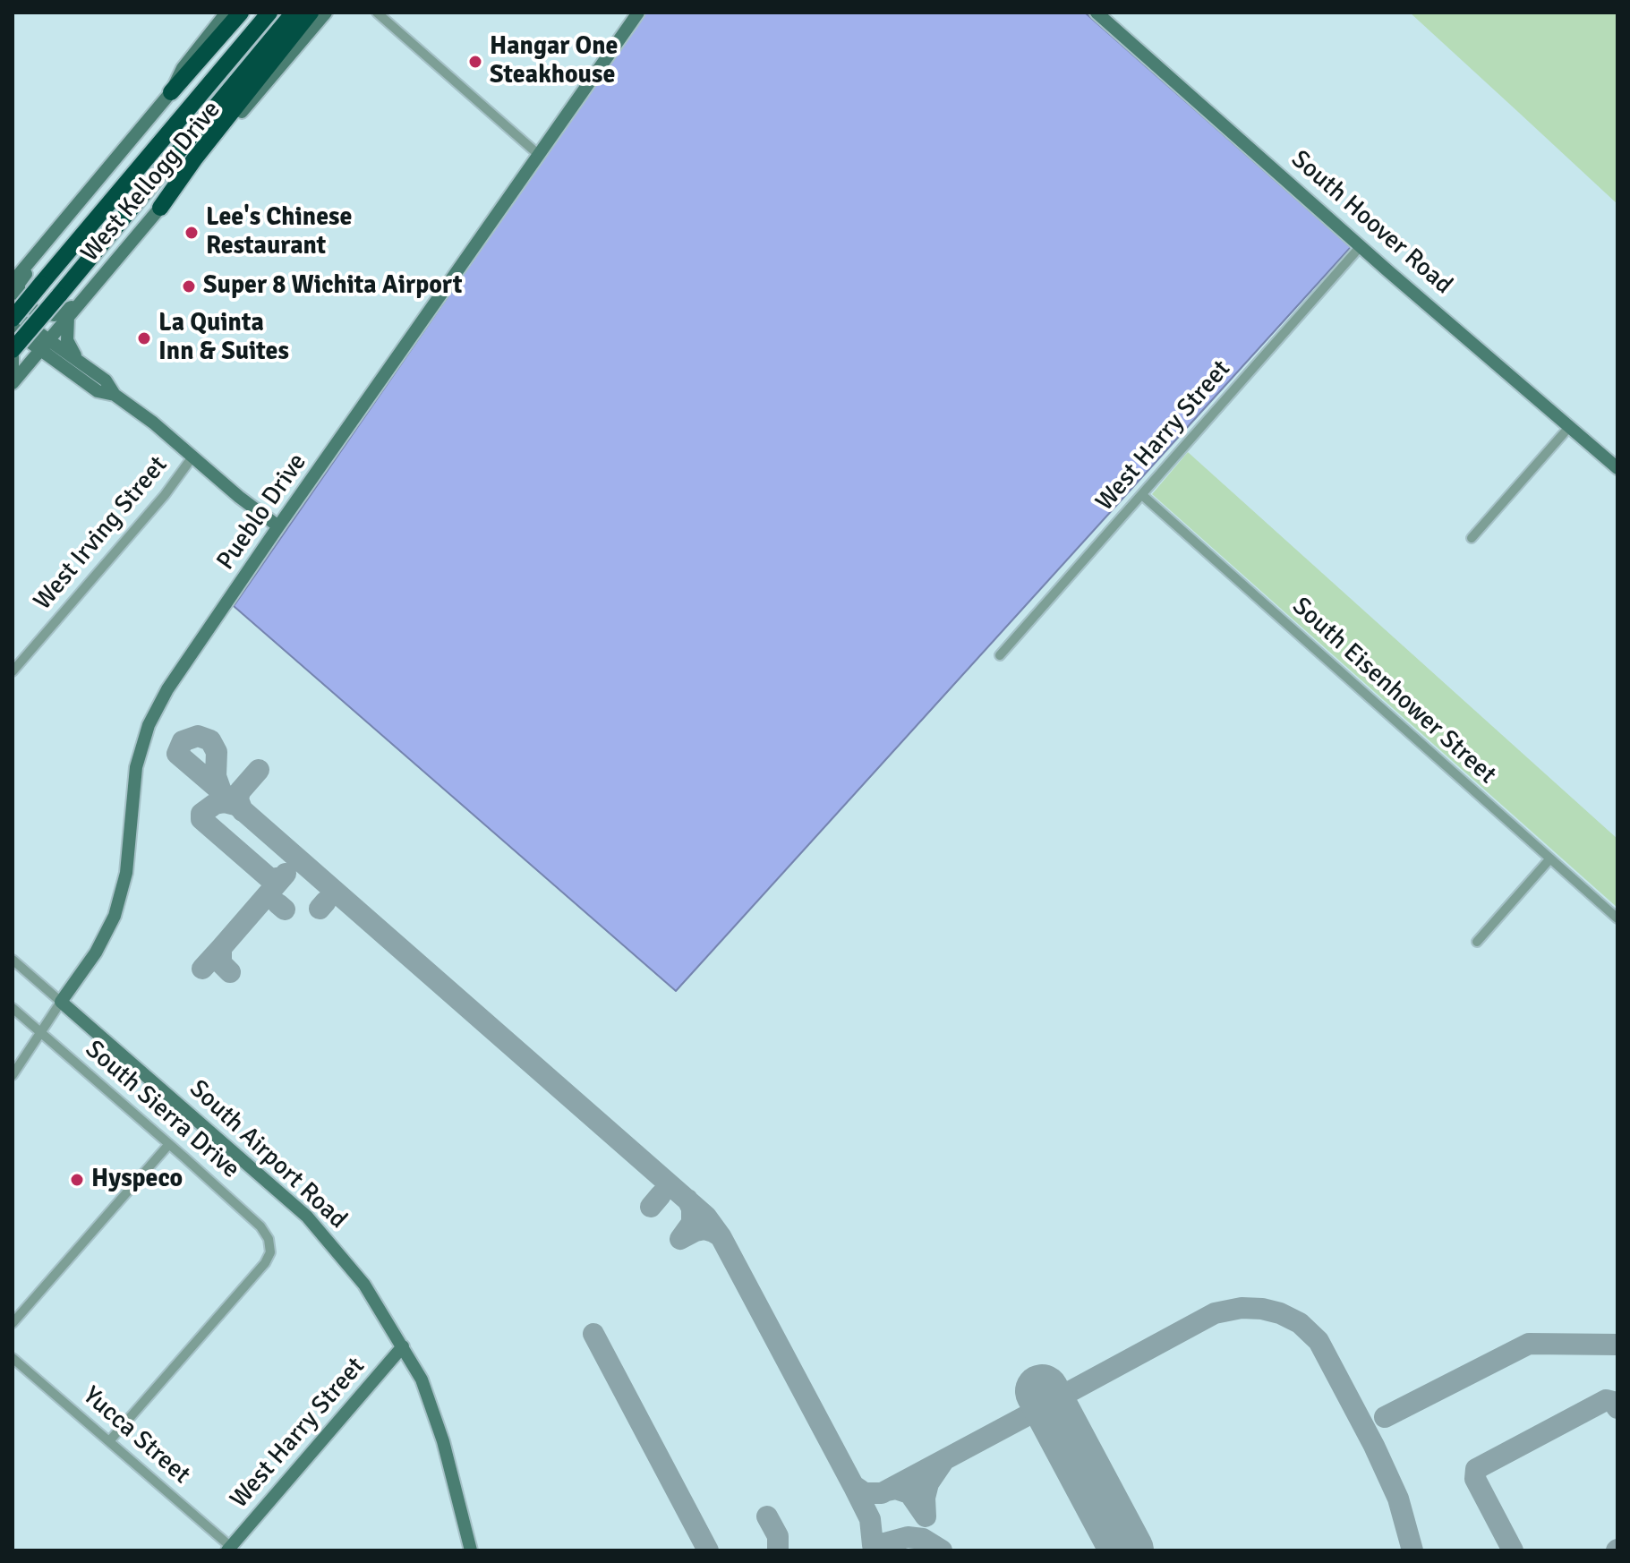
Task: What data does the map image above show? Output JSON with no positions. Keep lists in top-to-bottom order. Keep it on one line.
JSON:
{"streets":{"street":["West Kellogg Drive","South Hoover Road","West Harry Street","Pueblo Drive","West Irving Street","South Eisenhower Street","South Sierra Drive","South Airport Road","Yucca Street"]},"crossings":[["South Hoover Road","West Harry Street"],["West Harry Street","South Eisenhower Street"],["West Harry Street","South Airport Road"],["West Harry Street","Yucca Street"],["Pueblo Drive","South Sierra Drive"],["Pueblo Drive","South Airport Road"],["South Sierra Drive","Yucca Street"]],"places":["Hangar One Steakhouse","Lee's Chinese Restaurant","Super 8 Wichita Airport","La Quinta Inn & Suites","Hyspeco"]}
